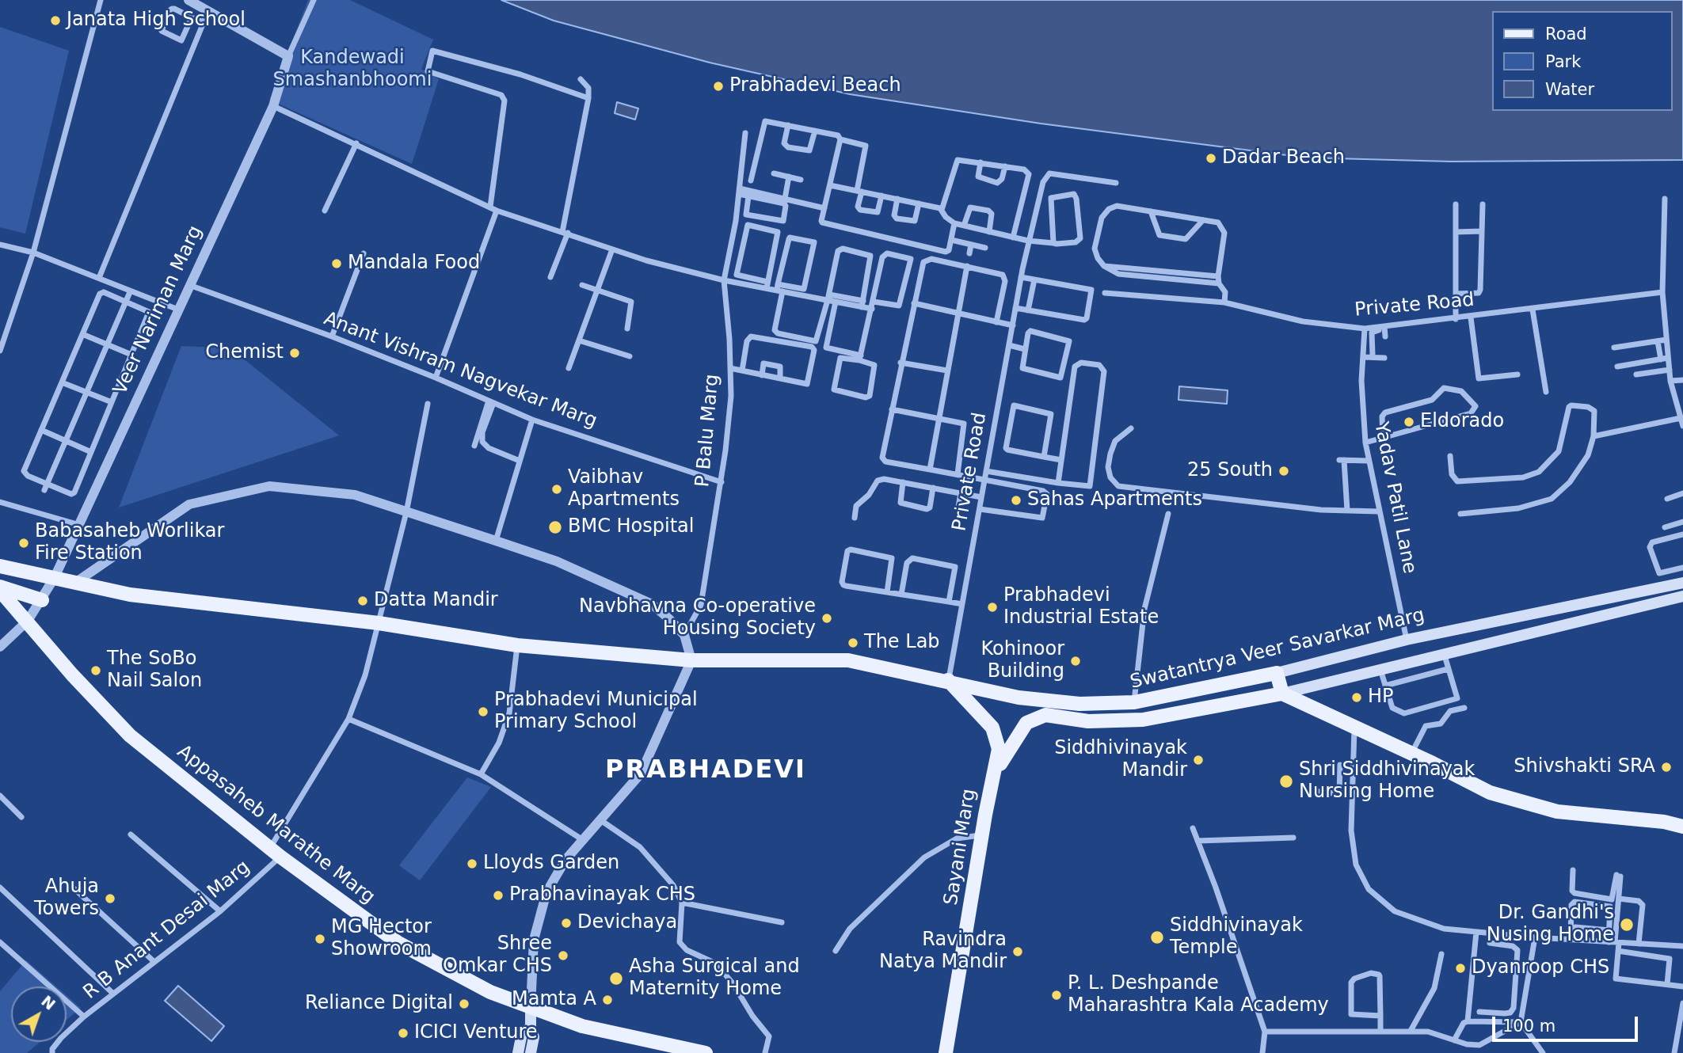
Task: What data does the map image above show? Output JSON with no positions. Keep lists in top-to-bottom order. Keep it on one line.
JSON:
{"streets":{"main road":["Swatantrya Veer Savarkar Marg","Appasaheb Marathe Marg","Sayani Marg"],"street":["Private Road","Veer Nariman Marg","Anant Vishram Nagvekar Marg","P Balu Marg","Yadav Patil Lane","R B Anant Desai Marg"]},"crossings":[["Private Road","Yadav Patil Lane"],["Private Road","Swatantrya Veer Savarkar Marg"],["Private Road","Sayani Marg"],["Veer Nariman Marg","Anant Vishram Nagvekar Marg"],["Veer Nariman Marg","Swatantrya Veer Savarkar Marg"],["Veer Nariman Marg","Appasaheb Marathe Marg"],["Anant Vishram Nagvekar Marg","P Balu Marg"],["Yadav Patil Lane","Swatantrya Veer Savarkar Marg"],["Swatantrya Veer Savarkar Marg","Sayani Marg"],["Swatantrya Veer Savarkar Marg","R B Anant Desai Marg"],["Appasaheb Marathe Marg","R B Anant Desai Marg"]],"districts":["PRABHADEVI"],"parks":["Kandewadi Smashanbhoomi"],"places":["Janata High School","Prabhadevi Beach","Dadar Beach","Mandala Food","Chemist","Eldorado","25 South","Vaibhav Apartments","Sahas Apartments","BMC Hospital","Babasaheb Worlikar Fire Station","Datta Mandir","Prabhadevi Industrial Estate","Navbhavna Co-operative Housing Society","The Lab","Kohinoor Building","The SoBo Nail Salon","HP","Prabhadevi Municipal Primary School","Siddhivinayak Mandir","Shivshakti SRA","Shri Siddhivinayak Nursing Home","Lloyds Garden","Prabhavinayak CHS","Ahuja Towers","Devichaya","Dr. Gandhi's Nusing Home","Siddhivinayak Temple","MG Hector Showroom","Ravindra Natya Mandir","Shree Omkar CHS","Dyanroop CHS","Asha Surgical and Maternity Home","P. L. Deshpande Maharashtra Kala Academy","Mamta A","Reliance Digital","ICICI Venture"],"legend":["Road","Park","Water"],"scale_bar":"100 m","north":"top right"}
